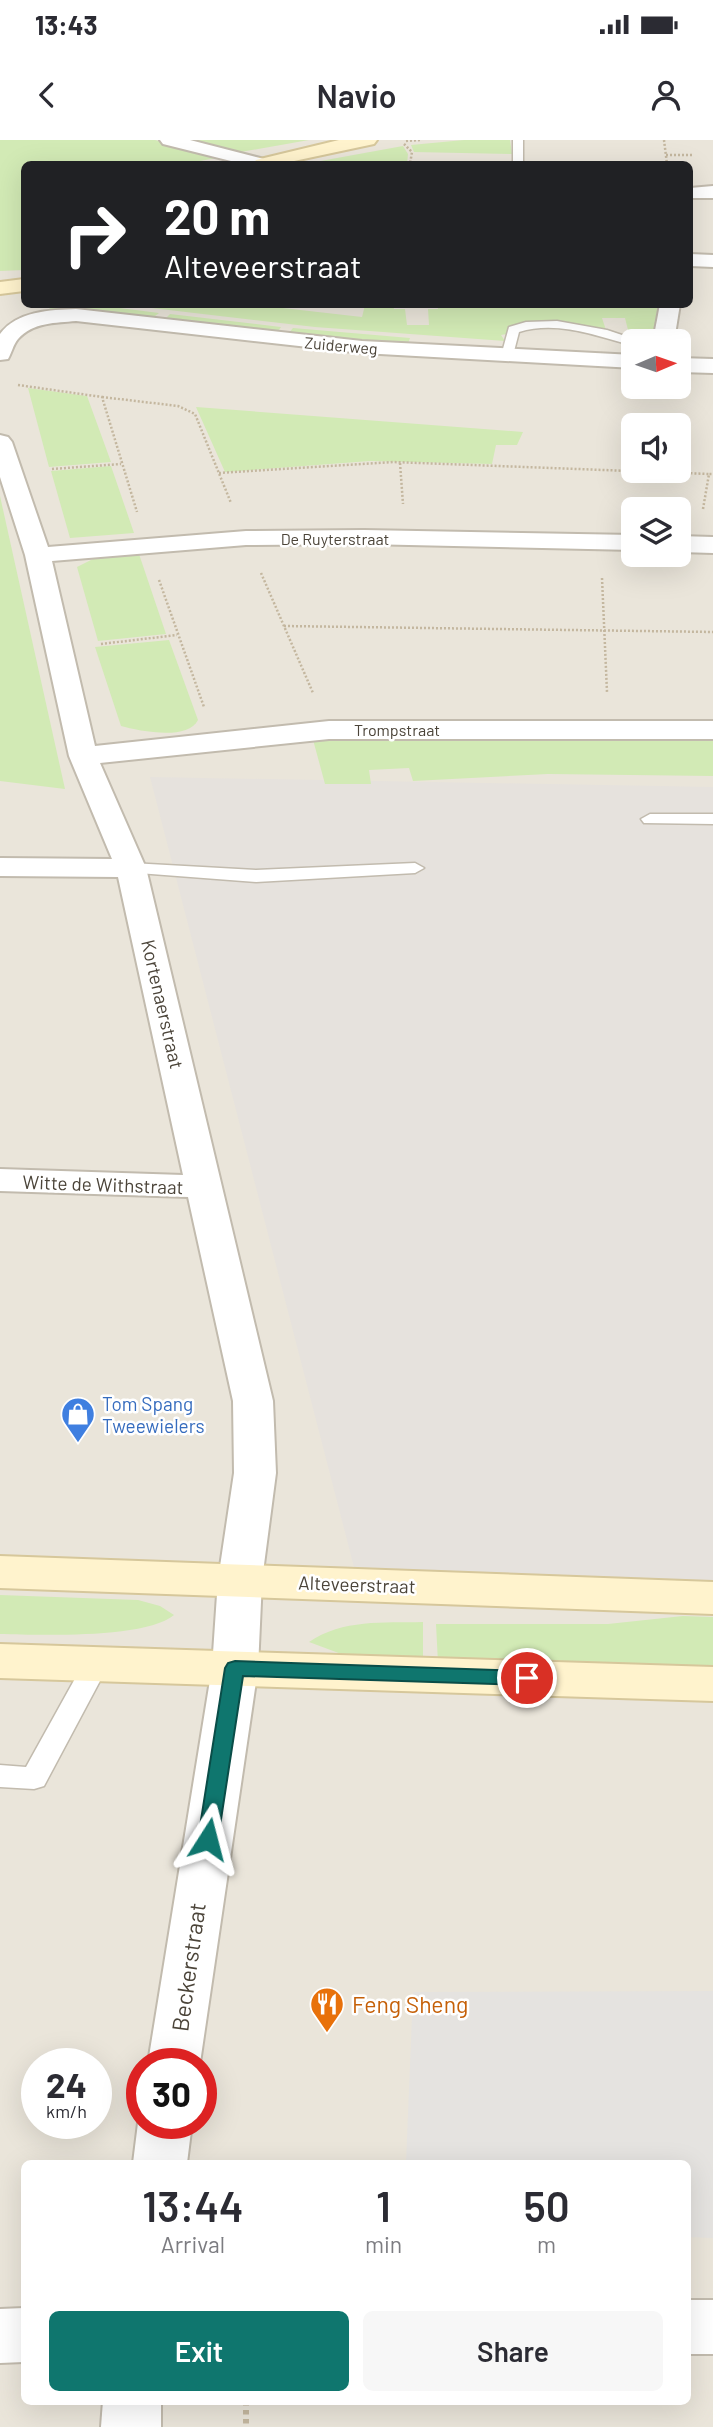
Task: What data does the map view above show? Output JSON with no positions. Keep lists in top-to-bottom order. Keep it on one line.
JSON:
{"streets":{"street":["Zuiderweg","De Ruyterstraat","Trompstraat","Kortenaerstraat","Witte de Withstraat","Alteveerstraat","Beckerstraat"]},"crossings":[["De Ruyterstraat","Kortenaerstraat"],["Trompstraat","Kortenaerstraat"],["Kortenaerstraat","Witte de Withstraat"],["Kortenaerstraat","Alteveerstraat"],["Kortenaerstraat","Beckerstraat"],["Alteveerstraat","Beckerstraat"]],"places":{"shop":["Tom Spang Tweewielers"],"restaurant":["Feng Sheng"]},"north":"right","page":{"status":"13:43","header":"Navio","turn":["20 m","Alteveerstraat"],"speed":"24 km/h","limit":"30","eta":["13:44","Arrival","1","min","50","m"],"buttons":["Exit","Share"]}}
